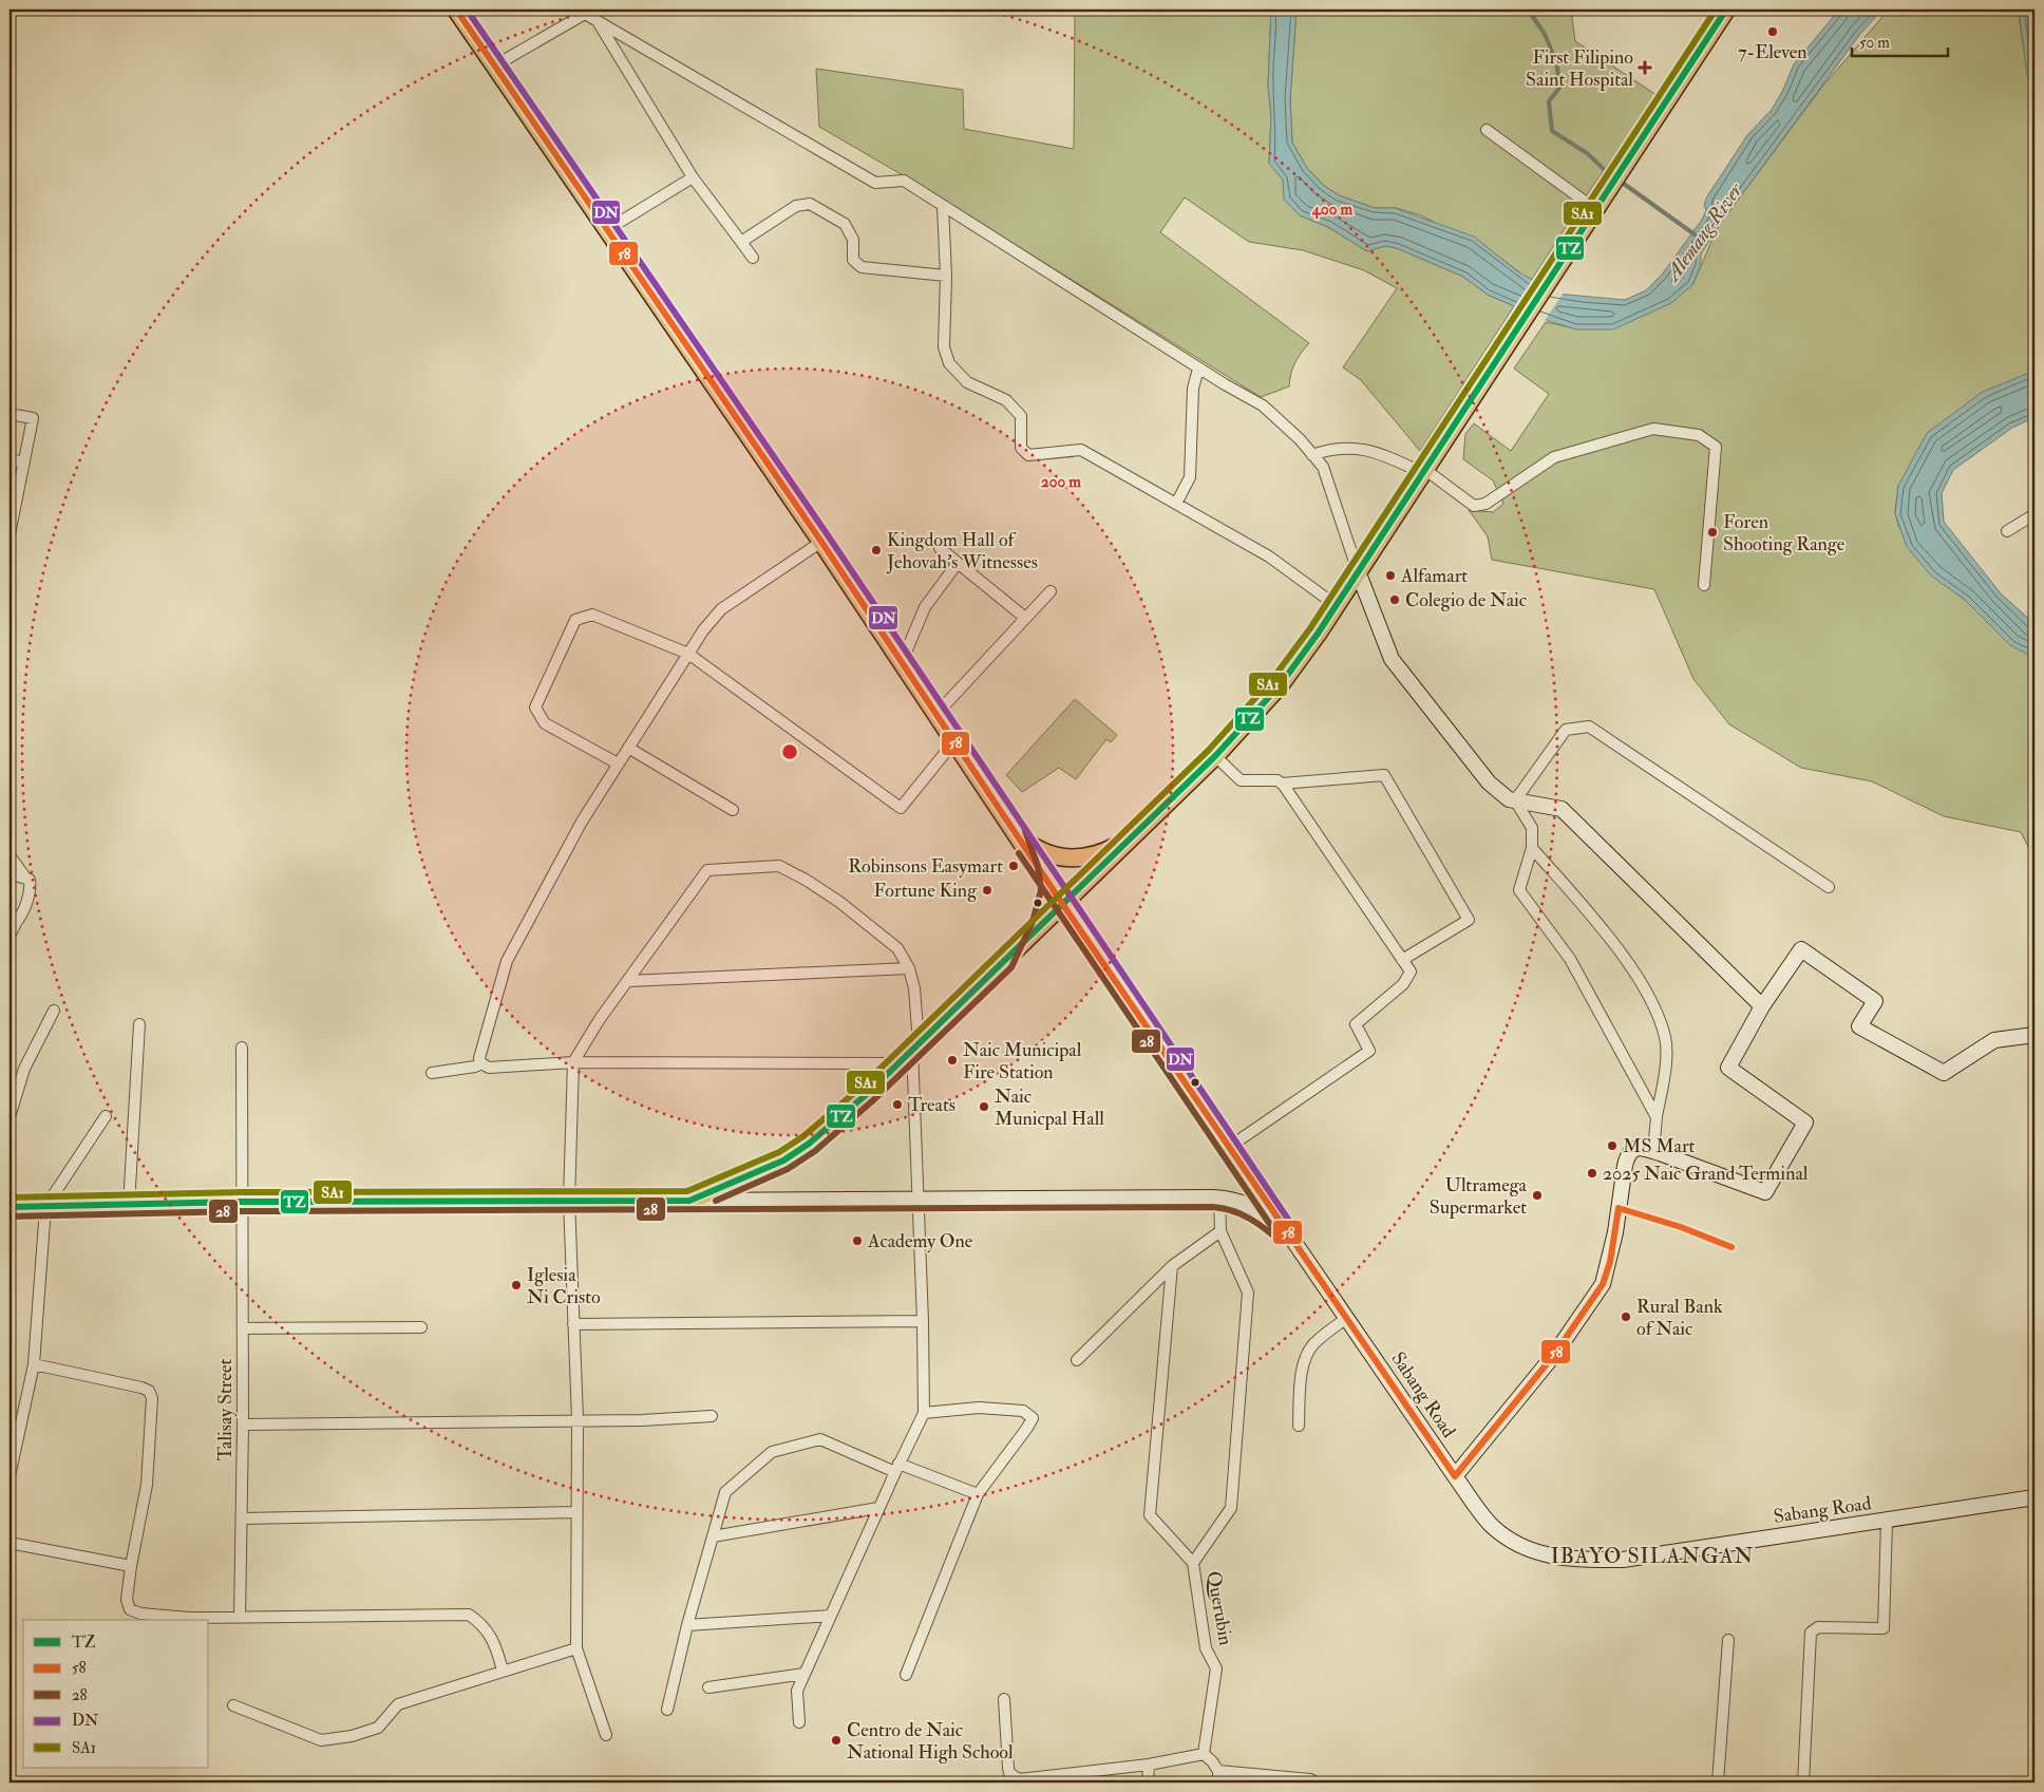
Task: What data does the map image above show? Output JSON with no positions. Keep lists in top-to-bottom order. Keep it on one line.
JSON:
{"streets":{"main road":["Sabang Road"],"street":["Talisay Street","Querubin"]},"districts":["IBAYO SILANGAN"],"water":["Alemang River"],"places":{"other":["7-Eleven","Foren Shooting Range","Kingdom Hall of Jehovah's Witnesses","Alfamart","Colegio de Naic","Robinsons Easymart","Fortune King","Naic Municipal Fire Station","Treats","Naic Municpal Hall","MS Mart","2025 Naic Grand Terminal","Ultramega Supermarket","Academy One","Iglesia Ni Cristo","Rural Bank of Naic","Centro de Naic National High School"],"health":["First Filipino Saint Hospital"]},"lines":["transit line TZ","transit line 58","transit line DN","transit line SA1","transit line 28"],"legend":["TZ","58","28","DN","SA1"],"scale_bar":"50 m","rings":["400 m","200 m"]}
